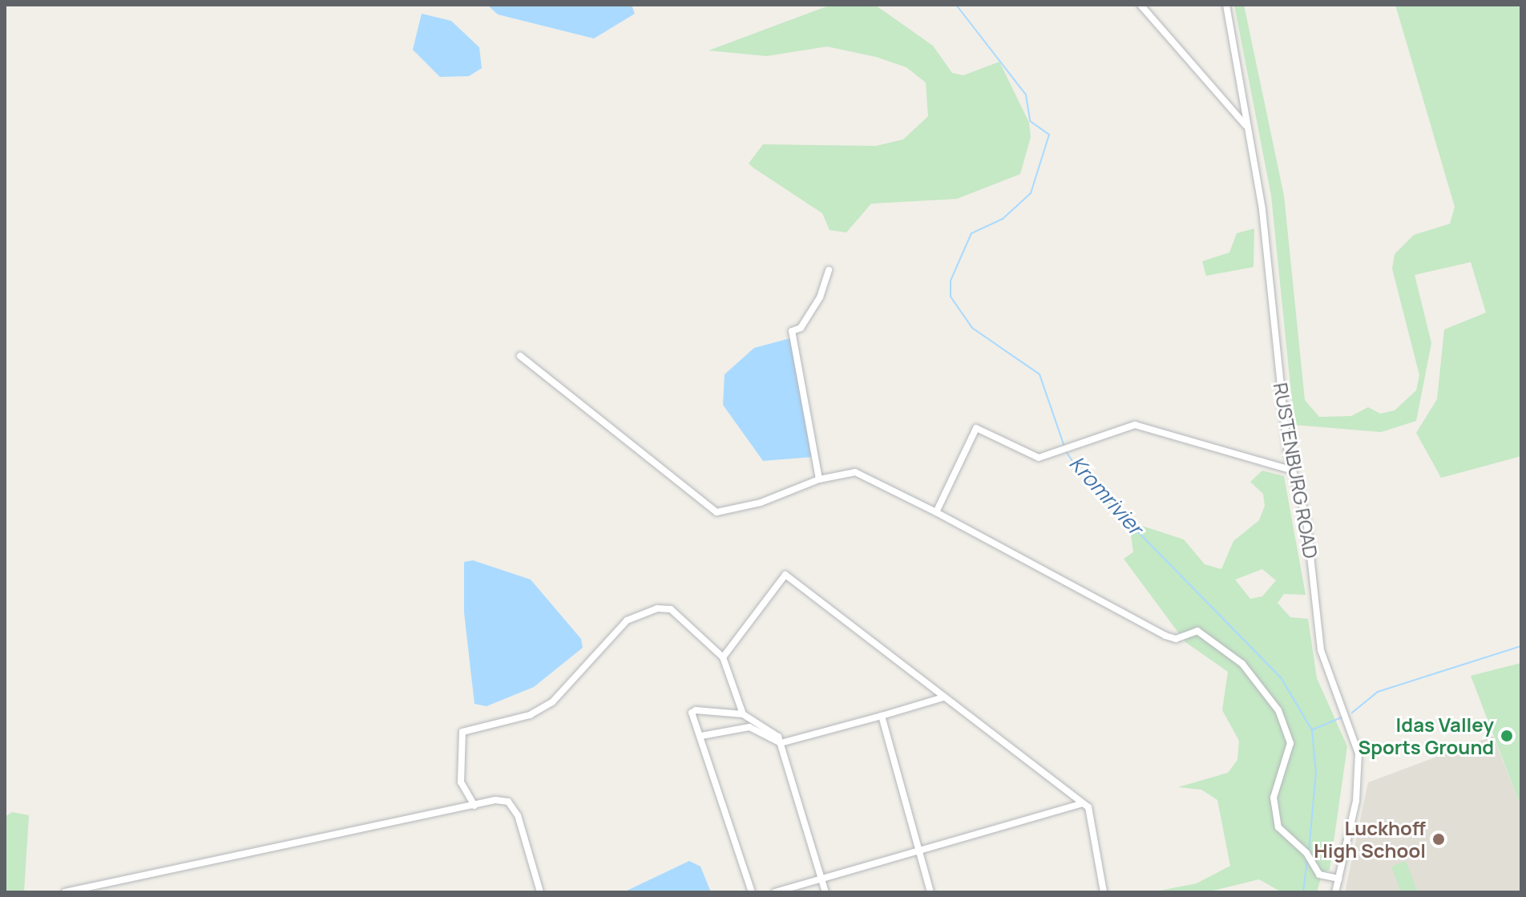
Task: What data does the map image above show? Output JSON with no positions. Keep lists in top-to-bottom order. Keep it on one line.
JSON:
{"streets":{"street":["RUSTENBURG ROAD"]},"water":["Kromrivier"],"places":["Idas Valley Sports Ground","Luckhoff High School"]}
